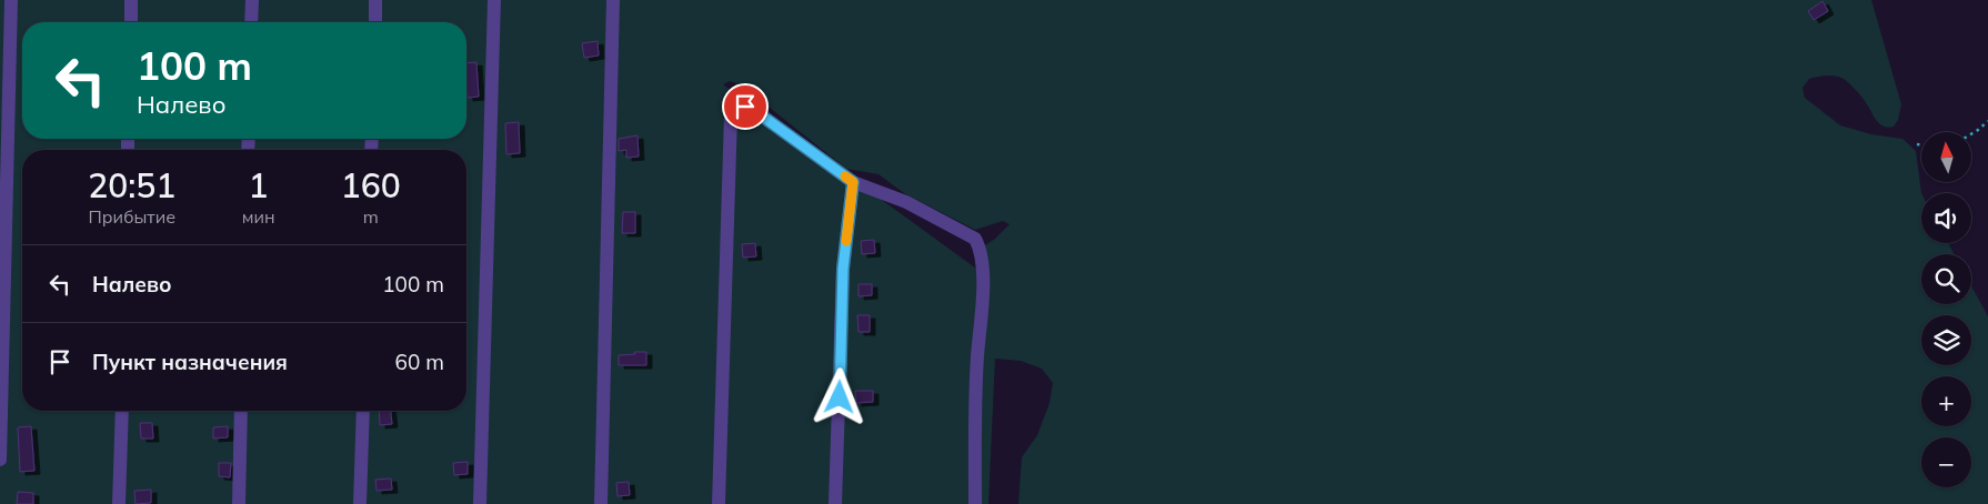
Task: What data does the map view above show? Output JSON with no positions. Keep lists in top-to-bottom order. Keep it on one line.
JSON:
{"north":"top","page":{"turn":["100 m","Налево"],"map_buttons":["+","−"],"eta":["20:51","Прибытие","1","мин","160","m"],"list":[{"name":"Налево","value":"100 m"},{"name":"Пункт назначения","value":"60 m"}]}}
